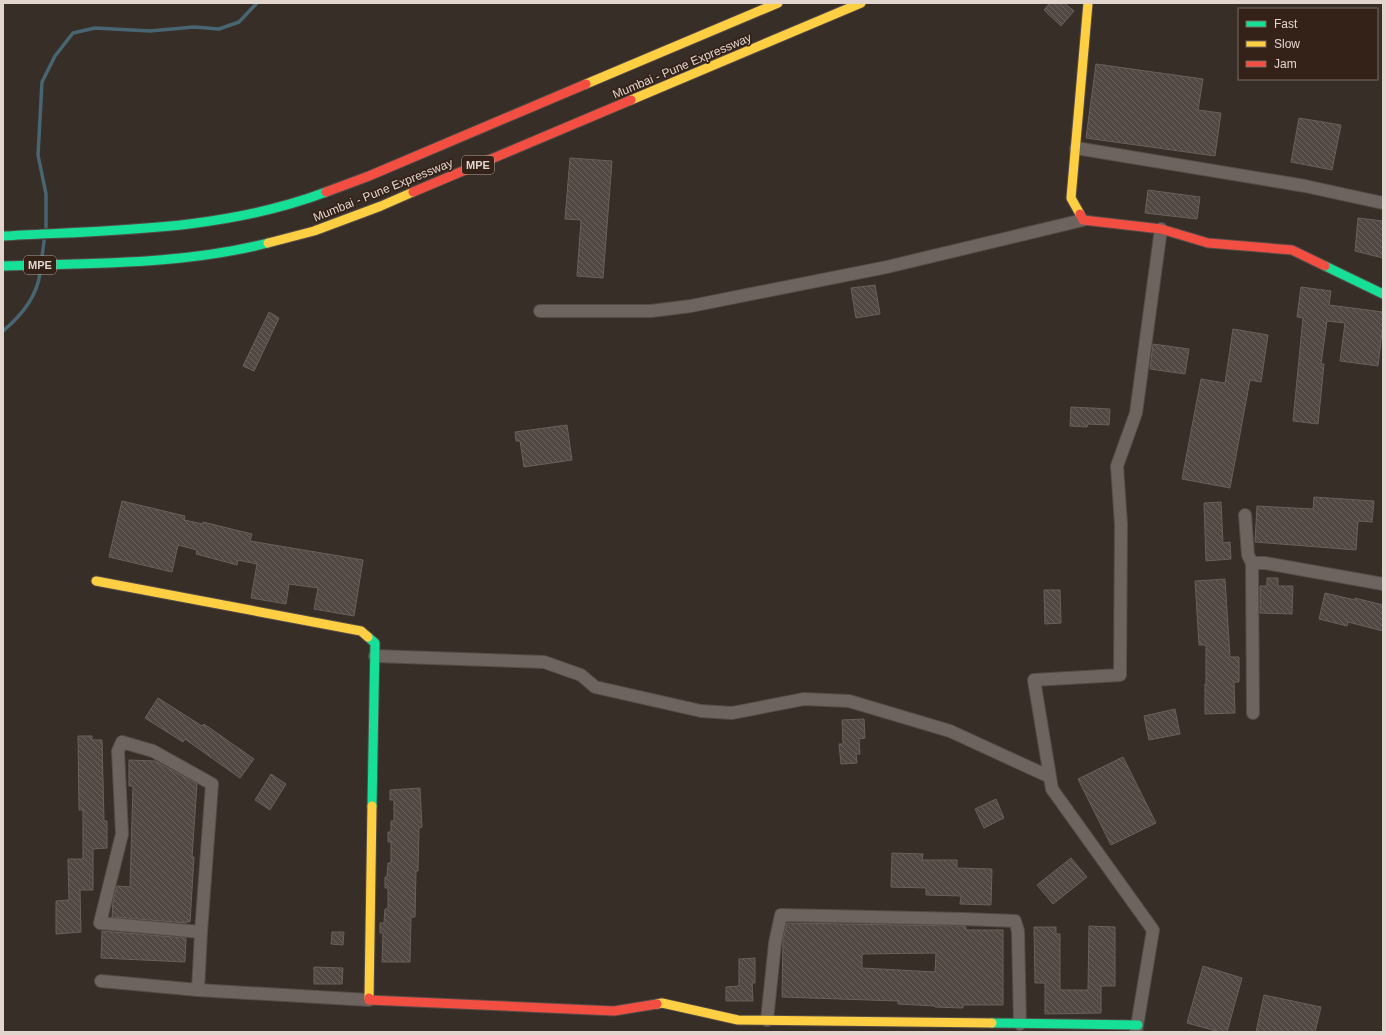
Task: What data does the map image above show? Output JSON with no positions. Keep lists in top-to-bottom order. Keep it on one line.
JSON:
{"streets":{"main road":["Mumbai - Pune Expressway","MPE"]},"legend":["Fast","Slow","Jam"]}
